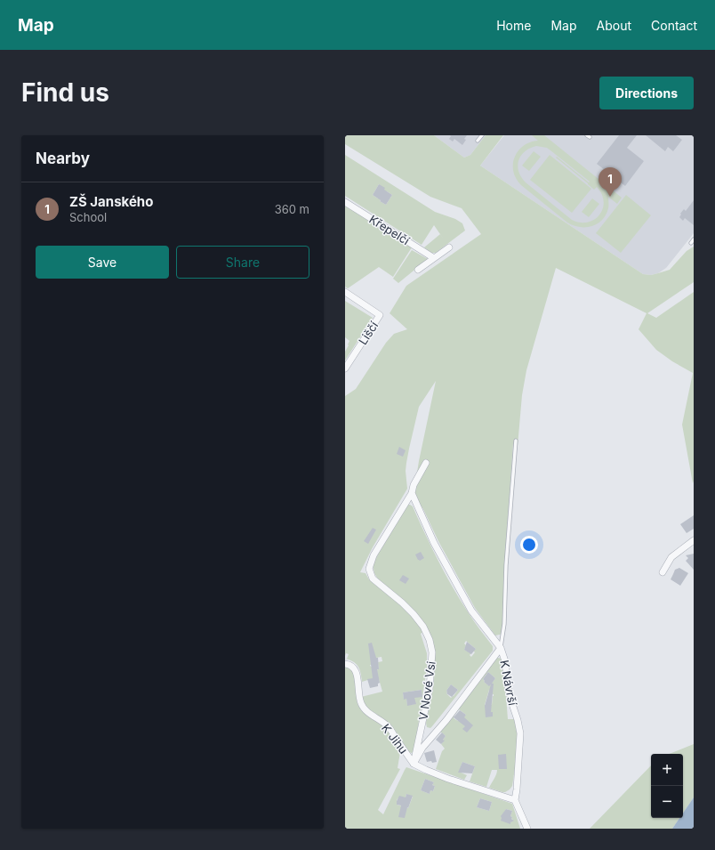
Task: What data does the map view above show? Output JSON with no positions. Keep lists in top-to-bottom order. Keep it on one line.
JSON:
{"streets":{"street":["Křepelčí","Liščí","K Návrší","V Nové Vsi","K Jihu"]},"crossings":[["K Návrší","V Nové Vsi"],["V Nové Vsi","K Jihu"]],"page":{"header":"Map","nav":["Home","Map","About","Contact"],"buttons":["Directions",["Save","Share"]],"title":"Find us","heading":"Nearby","pins":"1","list":[{"mark":"1","name":"ZŠ Janského","note":"School","value":"360 m"}],"map_buttons":["+","−"]}}
